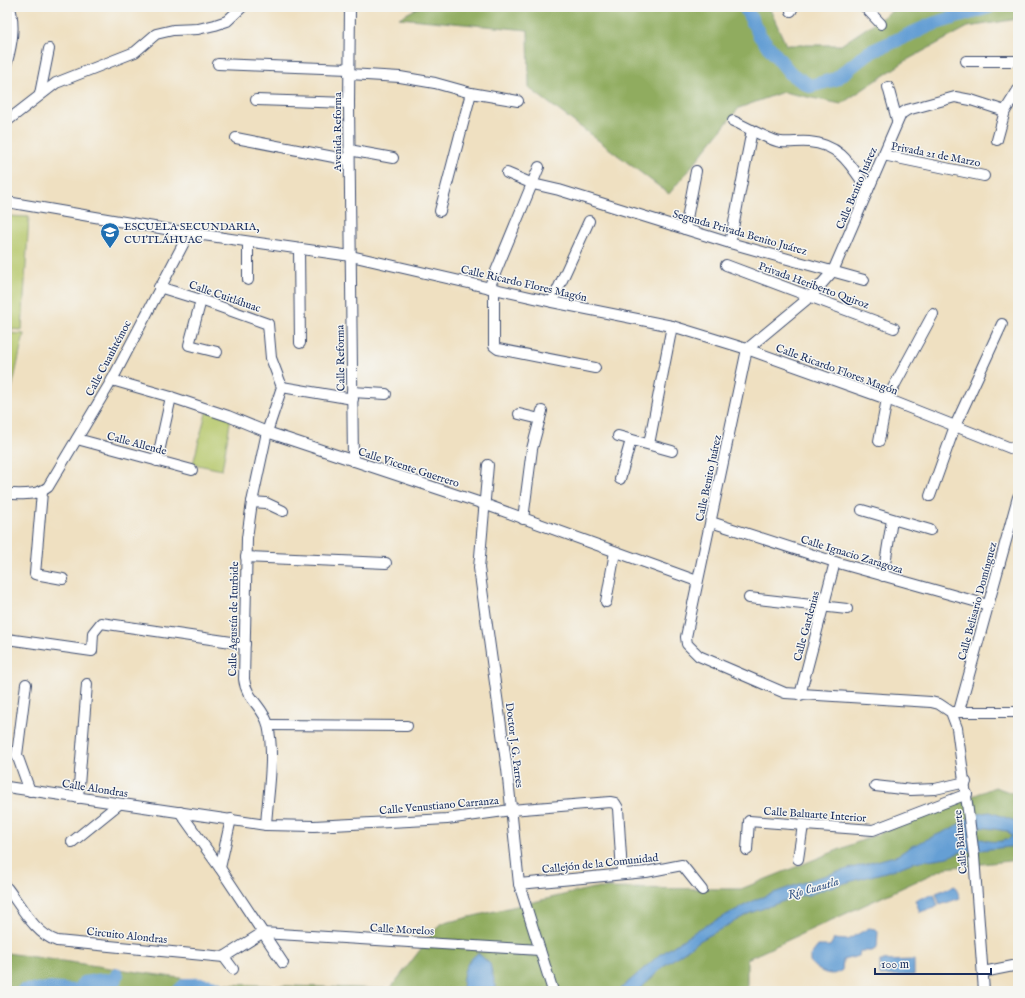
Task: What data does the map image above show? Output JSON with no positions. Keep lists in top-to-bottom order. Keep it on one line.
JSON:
{"streets":{"street":["Avenida Reforma","Privada 21 de Marzo","Calle Benito Juárez","Segunda Privada Benito Juárez","Calle Ricardo Flores Magón","Privada Heriberto Quiroz","Calle Cuitláhuac","Calle Cuauhtémoc","Calle Reforma","Calle Allende","Calle Vicente Guerrero","Calle Ignacio Zaragoza","Calle Belisario Domínguez","Calle Agustín de Iturbide","Calle Gardenias","Doctor J. G. Parres","Calle Alondras","Calle Venustiano Carranza","Calle Baluarte Interior","Calle Baluarte","Callejón de la Comunidad","Calle Morelos","Circuito Alondras"]},"crossings":[["Avenida Reforma","Calle Ricardo Flores Magón"],["Avenida Reforma","Calle Reforma"],["Privada 21 de Marzo","Calle Benito Juárez"],["Calle Benito Juárez","Segunda Privada Benito Juárez"],["Calle Benito Juárez","Calle Ricardo Flores Magón"],["Calle Benito Juárez","Privada Heriberto Quiroz"],["Calle Benito Juárez","Calle Vicente Guerrero"],["Calle Benito Juárez","Calle Ignacio Zaragoza"],["Calle Benito Juárez","Calle Belisario Domínguez"],["Calle Benito Juárez","Calle Gardenias"],["Calle Benito Juárez","Calle Baluarte"],["Calle Ricardo Flores Magón","Calle Cuauhtémoc"],["Calle Ricardo Flores Magón","Calle Reforma"],["Calle Cuitláhuac","Calle Cuauhtémoc"],["Calle Cuauhtémoc","Calle Allende"],["Calle Cuauhtémoc","Calle Vicente Guerrero"],["Calle Reforma","Calle Vicente Guerrero"],["Calle Vicente Guerrero","Calle Agustín de Iturbide"],["Calle Vicente Guerrero","Doctor J. G. Parres"],["Calle Ignacio Zaragoza","Calle Belisario Domínguez"],["Calle Ignacio Zaragoza","Calle Gardenias"],["Calle Belisario Domínguez","Calle Baluarte"],["Calle Agustín de Iturbide","Calle Alondras"],["Calle Agustín de Iturbide","Calle Venustiano Carranza"],["Doctor J. G. Parres","Calle Venustiano Carranza"],["Doctor J. G. Parres","Callejón de la Comunidad"],["Doctor J. G. Parres","Calle Morelos"],["Calle Alondras","Calle Venustiano Carranza"],["Calle Venustiano Carranza","Callejón de la Comunidad"],["Calle Baluarte Interior","Calle Baluarte"]],"water":["Río Cuautla"],"places":{"school or university":["ESCUELA SECUNDARIA, CUITLÁHUAC"]},"scale_bar":"100 m"}
